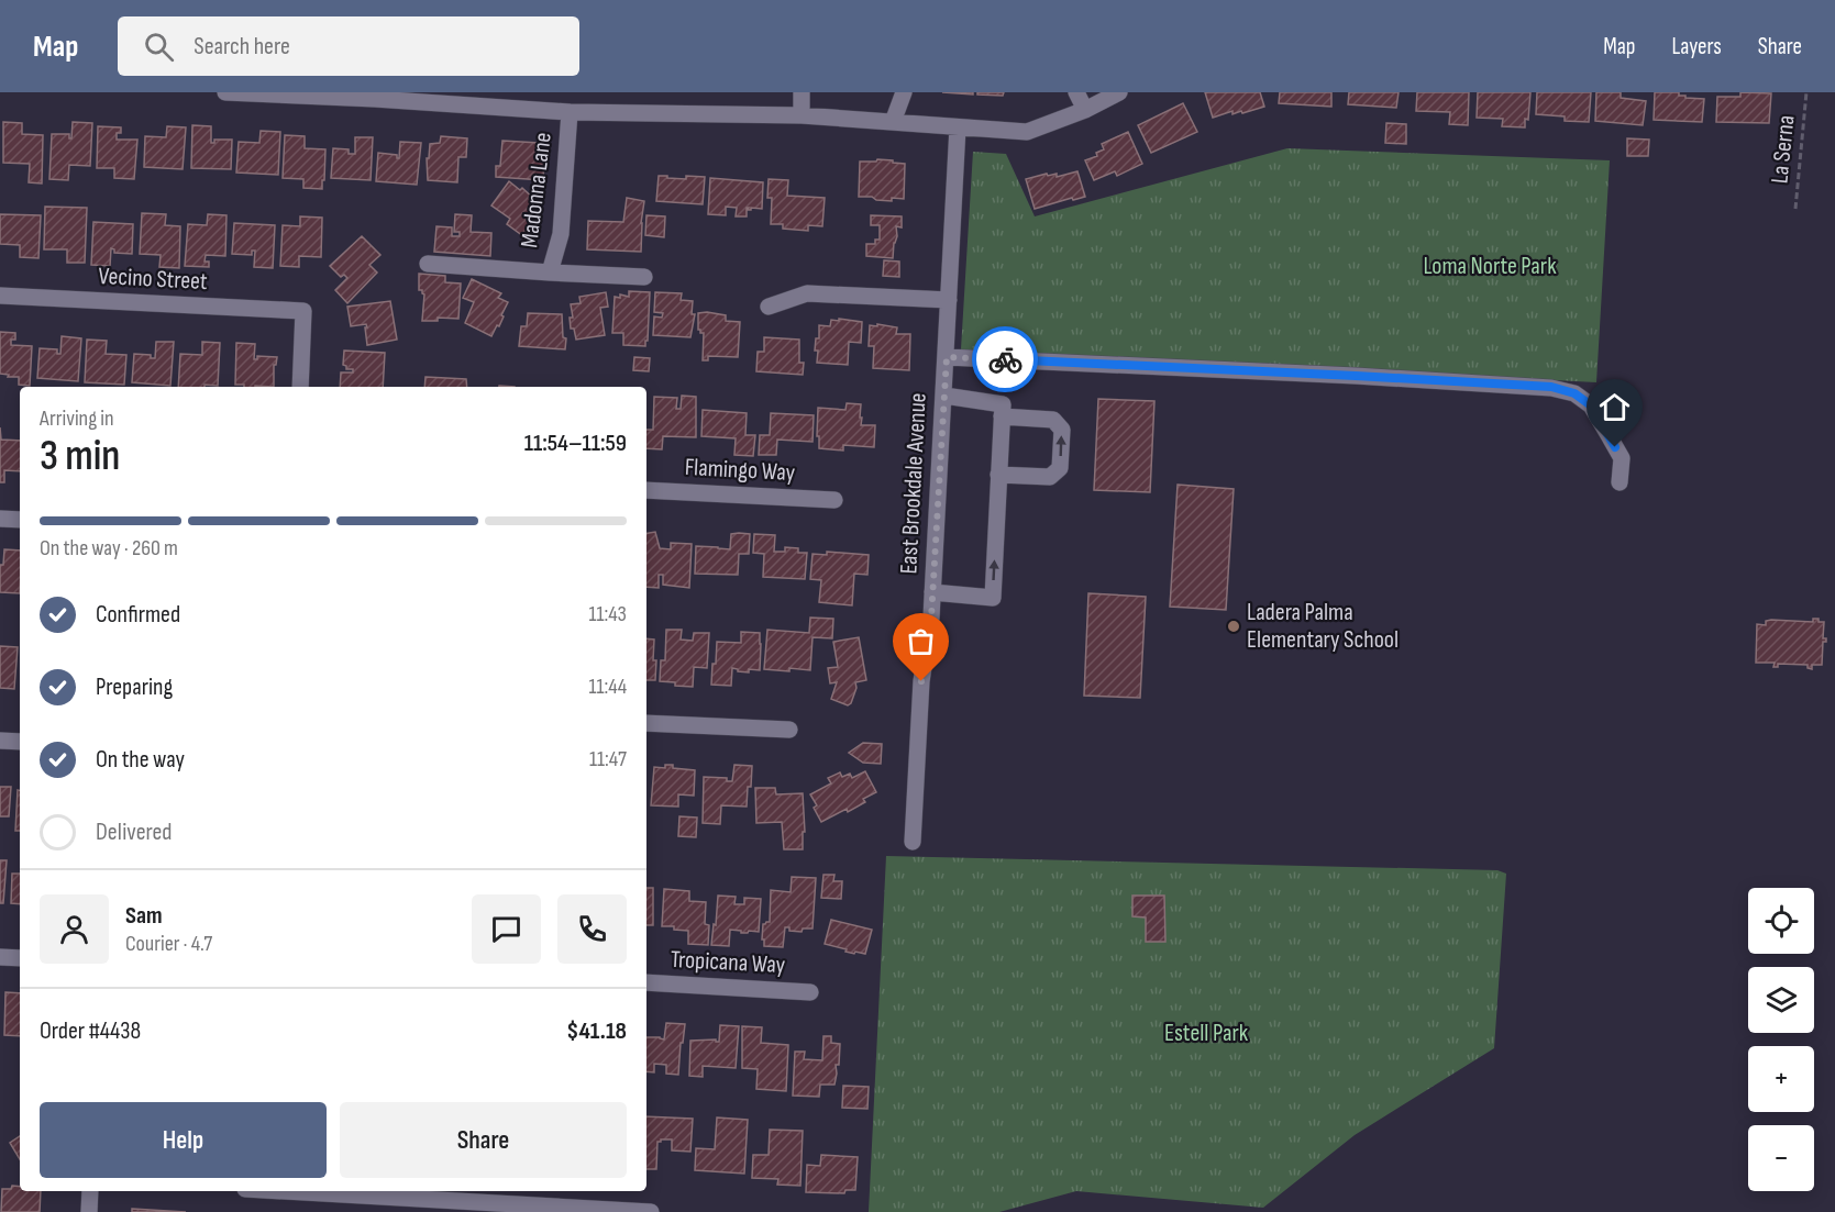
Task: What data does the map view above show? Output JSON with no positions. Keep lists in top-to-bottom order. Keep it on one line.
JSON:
{"streets":{"street":["Madonna Lane","Vecino Street","Flamingo Way","East Brookdale Avenue","Tropicana Way"],"path":["La Serna"]},"parks":["Loma Norte Park","Estell Park"],"places":["Ladera Palma Elementary School"],"page":{"header":"Map","search":"Search here","nav":["Map","Layers","Share"],"heading":["3 min","Arriving in","11:54–11:59"],"panel":["Sam","Courier · 4.7","Order #4438","$41.18"],"bar":"On the way · 260 m","list":[["Confirmed","11:43"],["Preparing","11:44"],["On the way","11:47"],"Delivered"],"map_buttons":["+","−"],"buttons":["Help","Share"]}}
